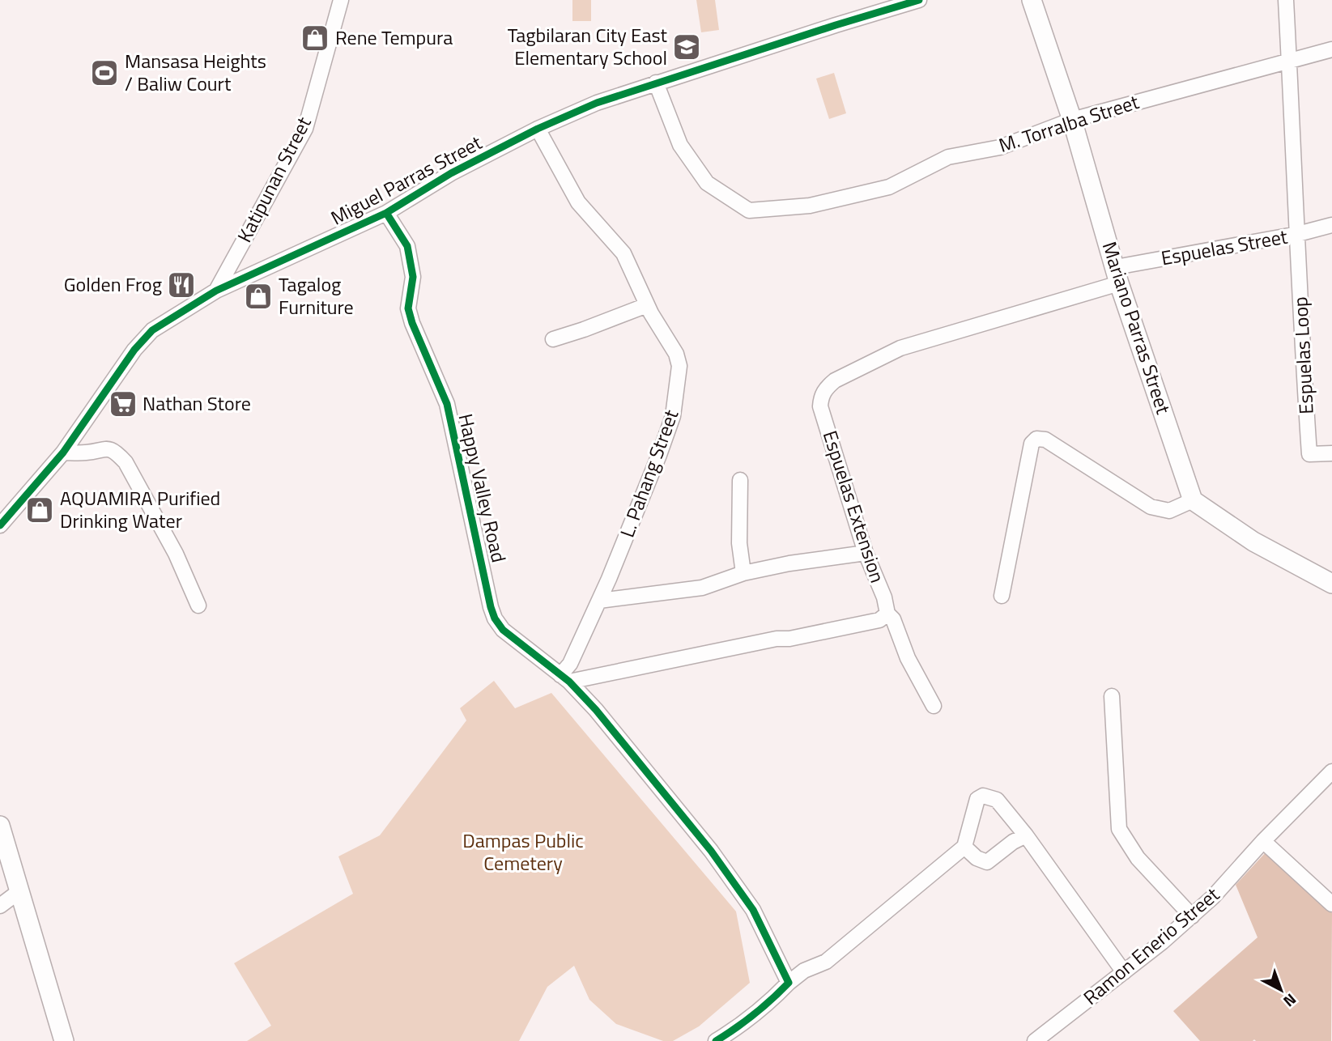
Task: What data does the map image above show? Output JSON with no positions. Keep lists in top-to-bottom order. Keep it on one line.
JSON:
{"streets":{"main road":["Mariano Parras Street"],"street":["M. Torralba Street","Katipunan Street","Miguel Parras Street","Espuelas Street","Espuelas Loop","L. Pahang Street","Happy Valley Road","Espuelas Extension","Ramon Enerio Street"]},"crossings":[["M. Torralba Street","Miguel Parras Street"],["M. Torralba Street","Mariano Parras Street"],["Katipunan Street","Miguel Parras Street"],["Miguel Parras Street","L. Pahang Street"],["Miguel Parras Street","Happy Valley Road"],["Espuelas Street","Mariano Parras Street"],["Espuelas Street","Espuelas Loop"],["Espuelas Street","Espuelas Extension"],["Mariano Parras Street","Espuelas Extension"],["L. Pahang Street","Happy Valley Road"]],"parks":["Dampas Public Cemetery"],"places":{"shop":["Rene Tempura","Tagalog Furniture","AQUAMIRA Purified Drinking Water"],"school or university":["Tagbilaran City East Elementary School"],"sports":["Mansasa Heights / Baliw Court"],"restaurant":["Golden Frog"],"supermarket":["Nathan Store"]},"north":"bottom right"}
